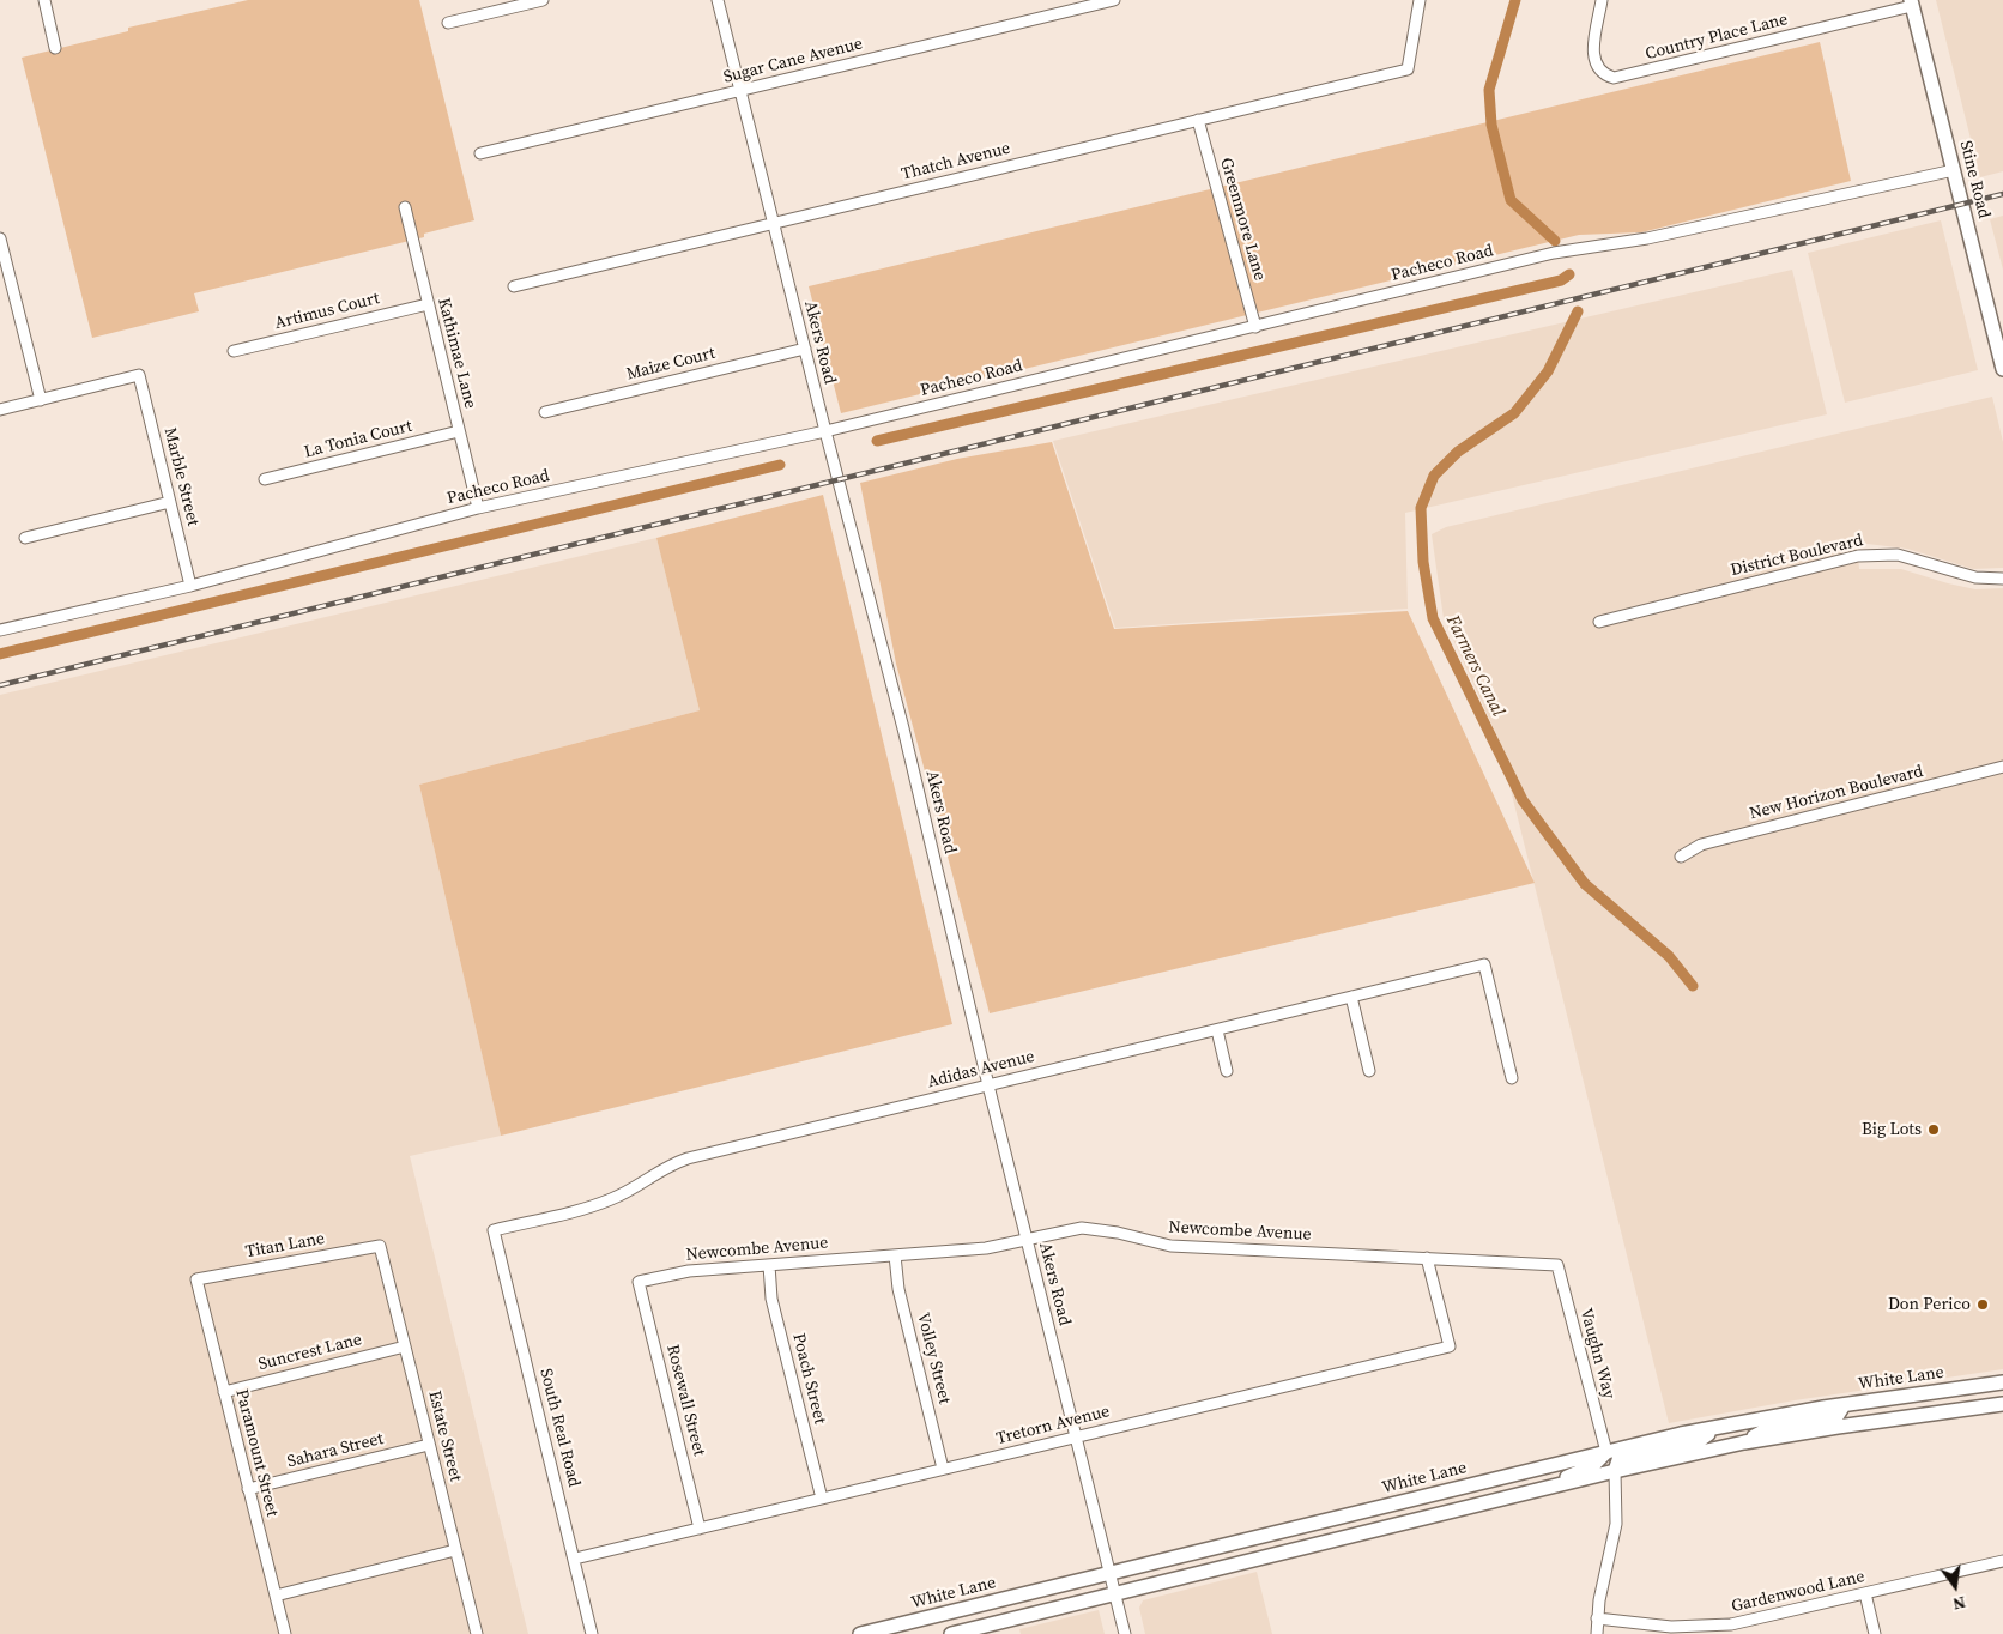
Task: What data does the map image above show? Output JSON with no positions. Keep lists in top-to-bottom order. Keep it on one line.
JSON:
{"streets":{"main road":["Stine Road","White Lane"],"street":["Country Place Lane","Sugar Cane Avenue","Thatch Avenue","Greenmore Lane","Pacheco Road","Artimus Court","Akers Road","Kathimae Lane","Maize Court","La Tonia Court","Marble Street","District Boulevard","New Horizon Boulevard","Adidas Avenue","Newcombe Avenue","Titan Lane","Suncrest Lane","Vaughn Way","Volley Street","Poach Street","Rosewall Street","Tretorn Avenue","South Real Road","Estate Street","Sahara Street","Paramount Street","Gardenwood Lane"]},"crossings":[["Country Place Lane","Stine Road"],["Sugar Cane Avenue","Akers Road"],["Thatch Avenue","Greenmore Lane"],["Thatch Avenue","Akers Road"],["Stine Road","Pacheco Road"],["Greenmore Lane","Pacheco Road"],["Pacheco Road","Akers Road"],["Pacheco Road","Kathimae Lane"],["Pacheco Road","Marble Street"],["Artimus Court","Kathimae Lane"],["Akers Road","Maize Court"],["Akers Road","Adidas Avenue"],["Akers Road","Newcombe Avenue"],["Akers Road","White Lane"],["Akers Road","Tretorn Avenue"],["Kathimae Lane","La Tonia Court"],["Adidas Avenue","South Real Road"],["Newcombe Avenue","Vaughn Way"],["Newcombe Avenue","Volley Street"],["Newcombe Avenue","Poach Street"],["Newcombe Avenue","Rosewall Street"],["Newcombe Avenue","Tretorn Avenue"],["Titan Lane","Estate Street"],["Titan Lane","Paramount Street"],["Suncrest Lane","Estate Street"],["Suncrest Lane","Paramount Street"],["Vaughn Way","White Lane"],["Volley Street","Tretorn Avenue"],["Poach Street","Tretorn Avenue"],["Rosewall Street","Tretorn Avenue"],["Tretorn Avenue","South Real Road"],["Estate Street","Sahara Street"],["Sahara Street","Paramount Street"]],"water":["Farmers Canal"],"places":["Big Lots","Don Perico"],"north":"bottom"}
